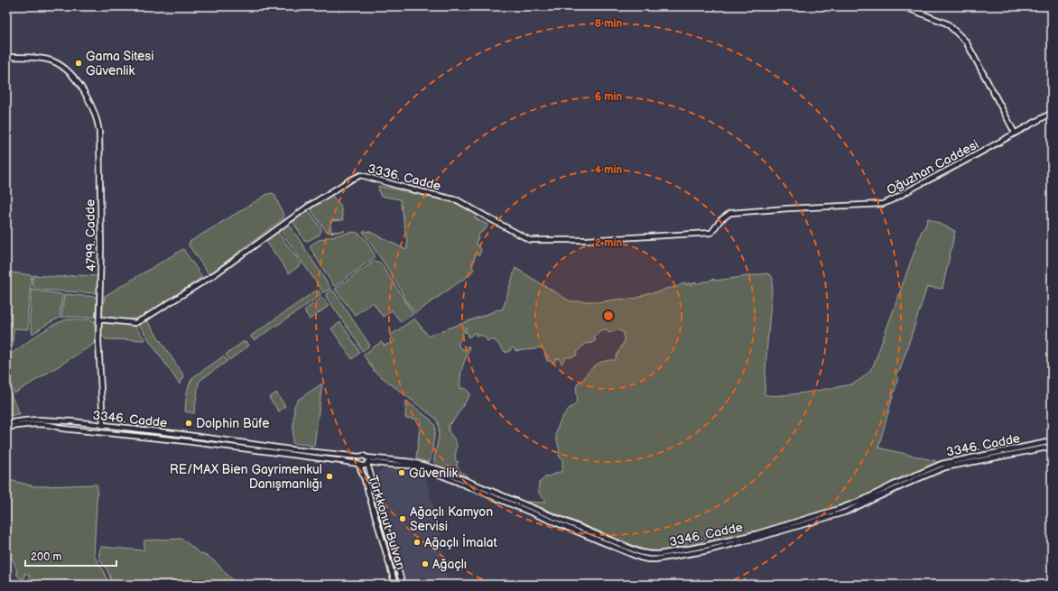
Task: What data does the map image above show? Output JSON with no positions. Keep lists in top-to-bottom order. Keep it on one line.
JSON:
{"streets":{"street":["Oğuzhan Caddesi","3336. Cadde","4799. Cadde","3346. Cadde","Türkkonut Bulvarı"]},"crossings":[["Oğuzhan Caddesi","3336. Cadde"],["3336. Cadde","4799. Cadde"],["4799. Cadde","3346. Cadde"],["3346. Cadde","Türkkonut Bulvarı"]],"places":["Gama Sitesi Güvenlik","Dolphin Büfe","Güvenlik","RE/MAX Bien Gayrimenkul Danışmanlığı","Ağaçlı Kamyon Servisi","Ağaçlı İmalat","Ağaçlı"],"scale_bar":"200 m","rings":["8 min","6 min","4 min","2 min"]}
